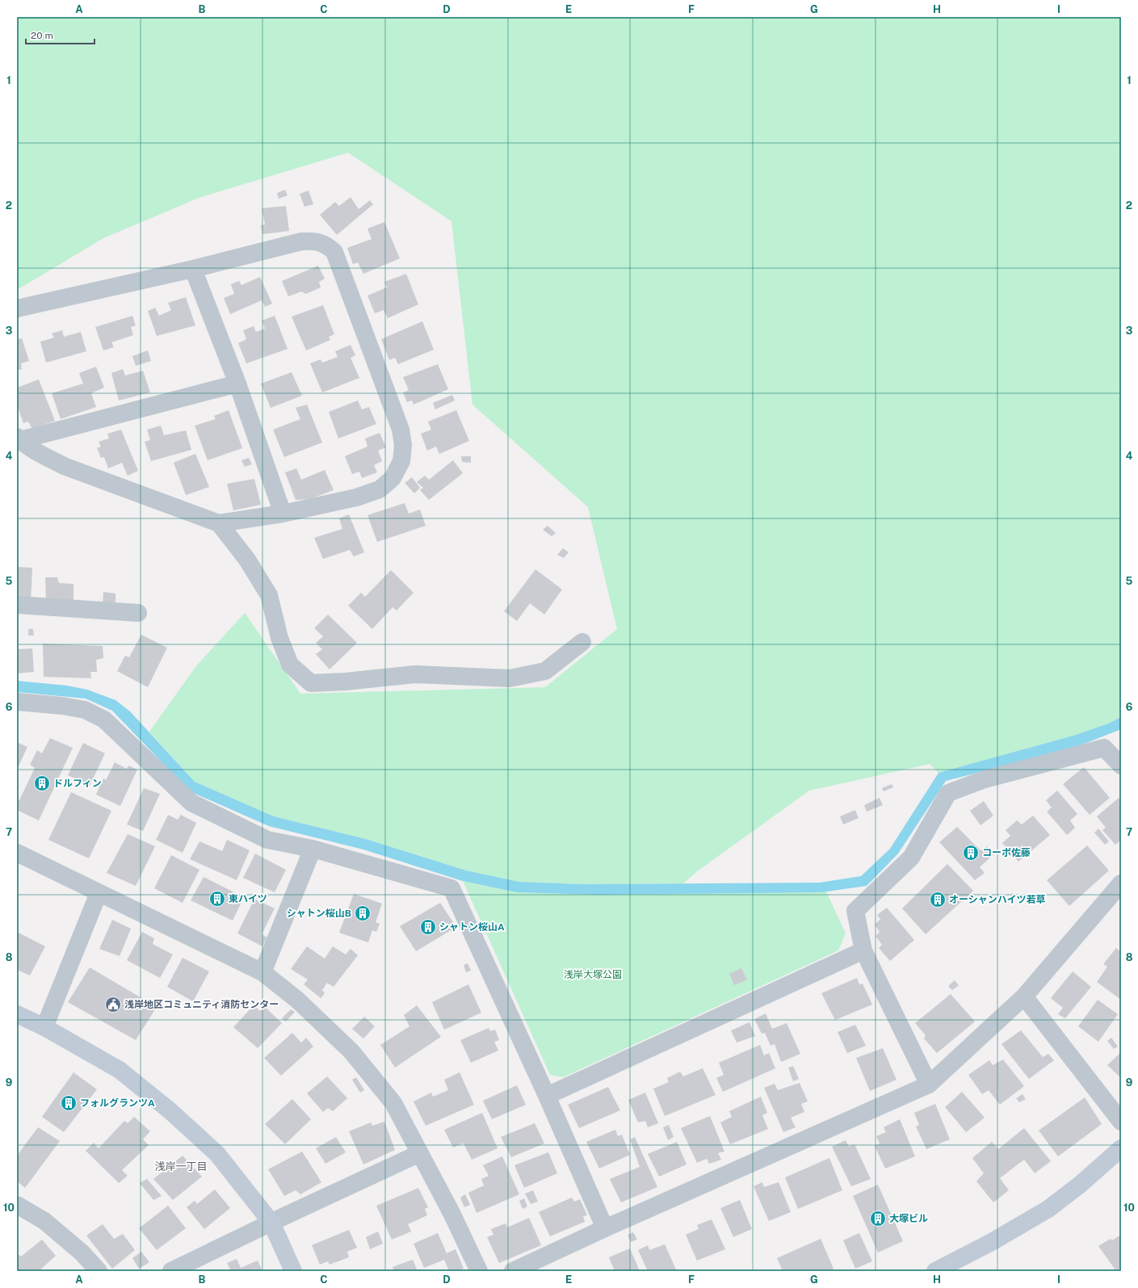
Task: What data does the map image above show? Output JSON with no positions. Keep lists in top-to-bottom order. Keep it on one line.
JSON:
{"districts":["浅岸一丁目"],"parks":["浅岸大塚公園"],"places":{"building":["ドルフィン","コーポ佐藤","東ハイツ","オーシャンハイツ若草","シャトン桜山B","シャトン桜山A","フォルグランツA","大塚ビル"],"public building":["浅岸地区コミュニティ消防センター"]},"scale_bar":"20 m","grid":{"columns":["A","B","C","D","E","F","G","H","I"],"rows":["1","2","3","4","5","6","7","8","9","10"]}}
